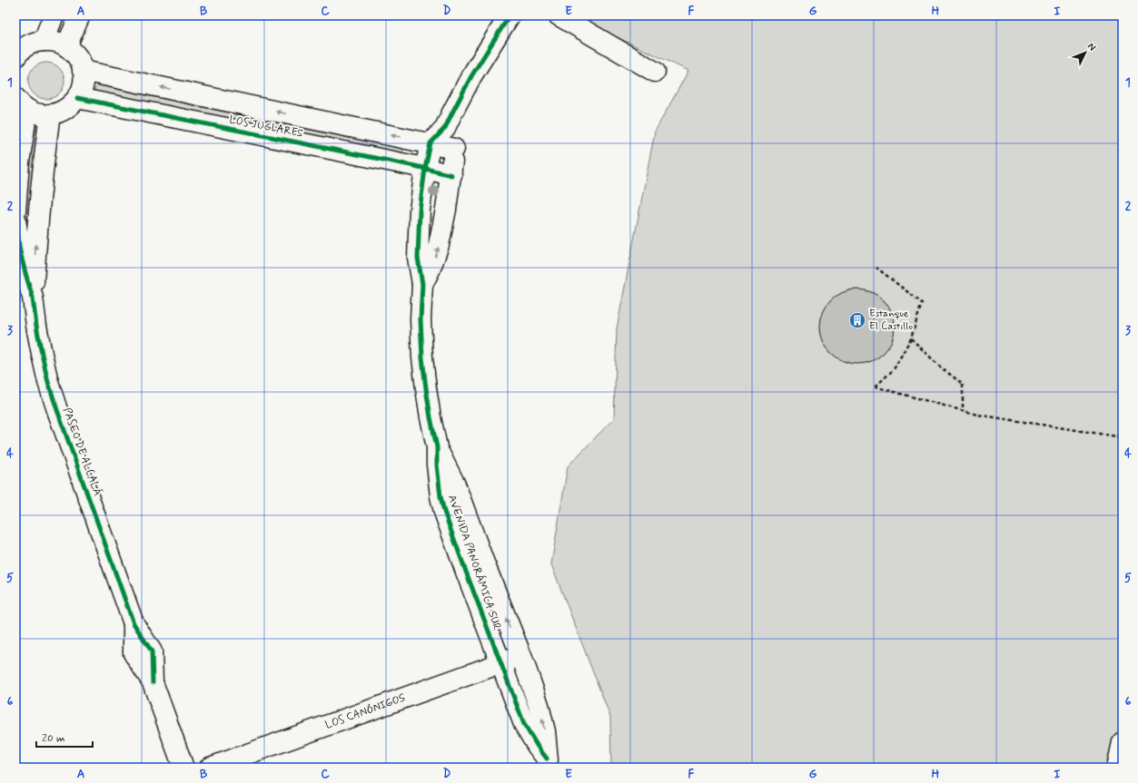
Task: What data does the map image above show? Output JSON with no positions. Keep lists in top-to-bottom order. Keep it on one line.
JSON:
{"streets":{"street":["LOS JUGLARES","PASEO DE ALCALÁ","AVENIDA PANORÁMICA SUR","LOS CANÓNIGOS"]},"crossings":[["LOS JUGLARES","AVENIDA PANORÁMICA SUR"],["AVENIDA PANORÁMICA SUR","LOS CANÓNIGOS"]],"places":{"building":["Estanque El Castillo"]},"scale_bar":"20 m","north":"top right","grid":{"columns":["A","B","C","D","E","F","G","H","I"],"rows":["1","2","3","4","5","6"]}}
